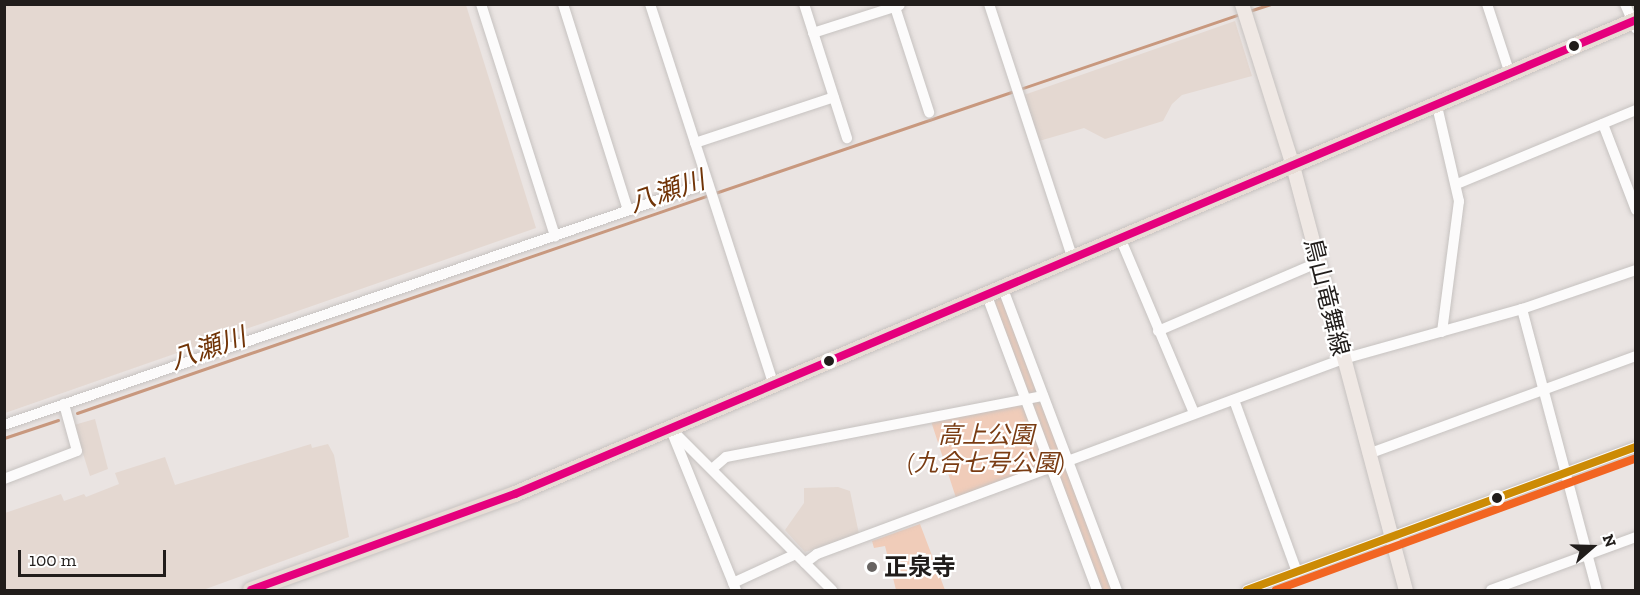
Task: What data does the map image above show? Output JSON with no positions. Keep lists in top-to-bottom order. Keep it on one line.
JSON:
{"streets":{"main road":["鳥山竜舞線"]},"water":["八瀬川"],"parks":["高上公園 (九合七号公園)"],"places":["正泉寺"],"scale_bar":"100 m","north":"right"}
